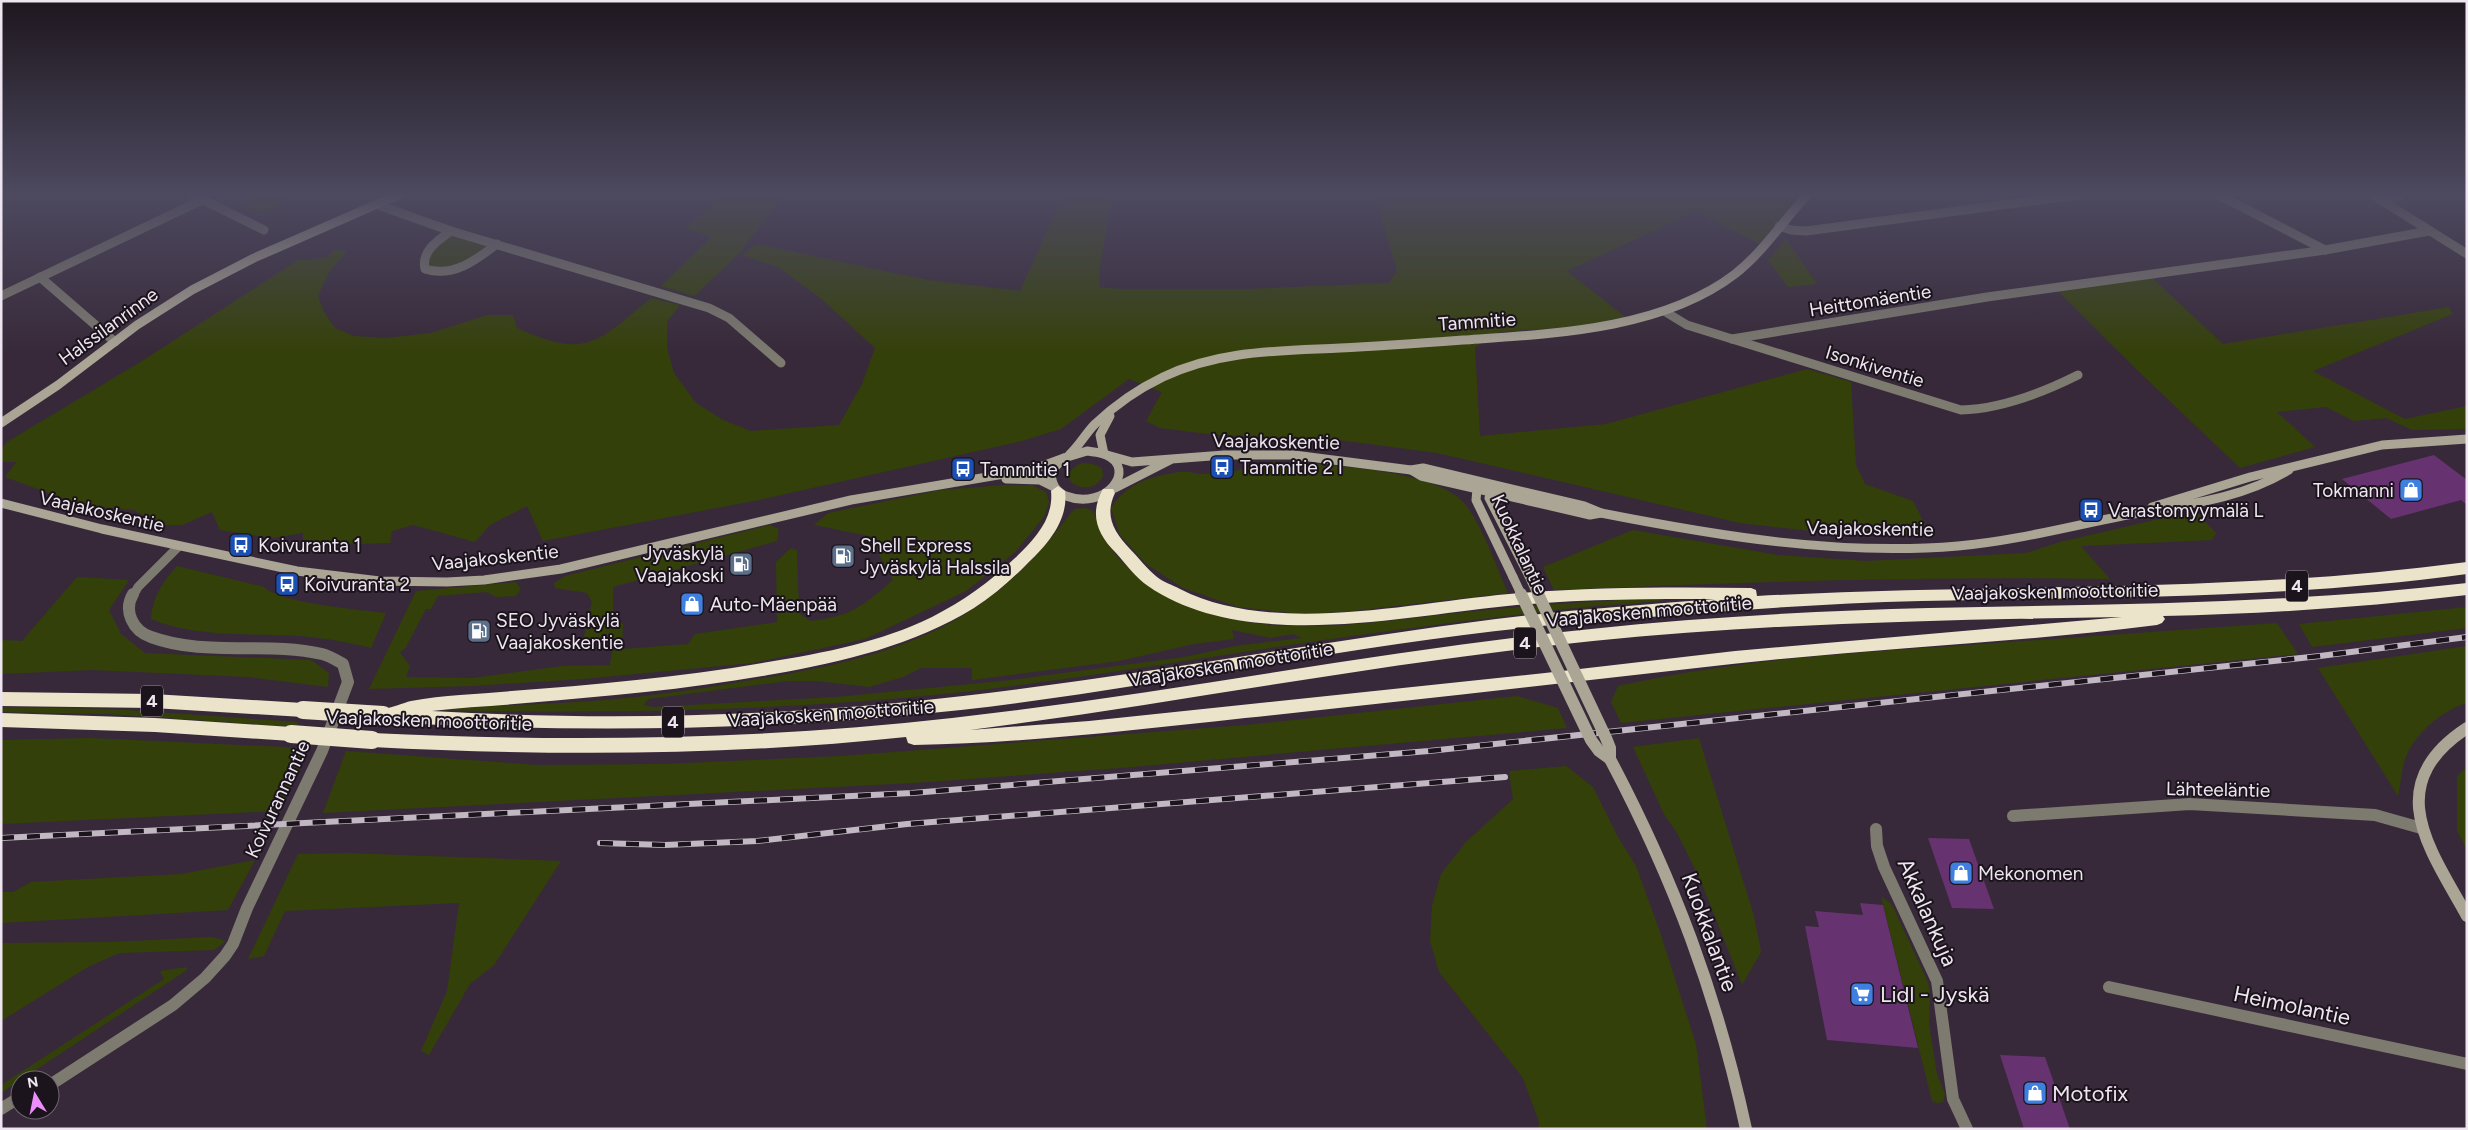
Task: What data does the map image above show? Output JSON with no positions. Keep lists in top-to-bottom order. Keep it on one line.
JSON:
{"streets":{"highway":["4","Vaajakosken moottoritie"],"main road":["Tammitie","Halssilanrinne","Vaajakoskentie","Kuokkalantie"],"street":["Heittomäentie","Isonkiventie","Lähteeläntie","Koivurannantie","Akkalankuja","Heimolantie"]},"crossings":[["Heittomäentie","Isonkiventie"],["Tammitie","Isonkiventie"],["Tammitie","Vaajakoskentie"],["Vaajakoskentie","Kuokkalantie"],["Vaajakoskentie","Koivurannantie"]],"places":{"bus stop":["Tammitie 2 I","Tammitie 1","Varastomyymälä L","Koivuranta 1","Koivuranta 2"],"shop":["Tokmanni","Auto-Mäenpää","Mekonomen","Motofix"],"fuel station":["Shell Express Jyväskylä Halssila","Jyväskylä Vaajakoski","SEO Jyväskylä Vaajakoskentie"],"supermarket":["Lidl - Jyskä"]},"north":"top"}
